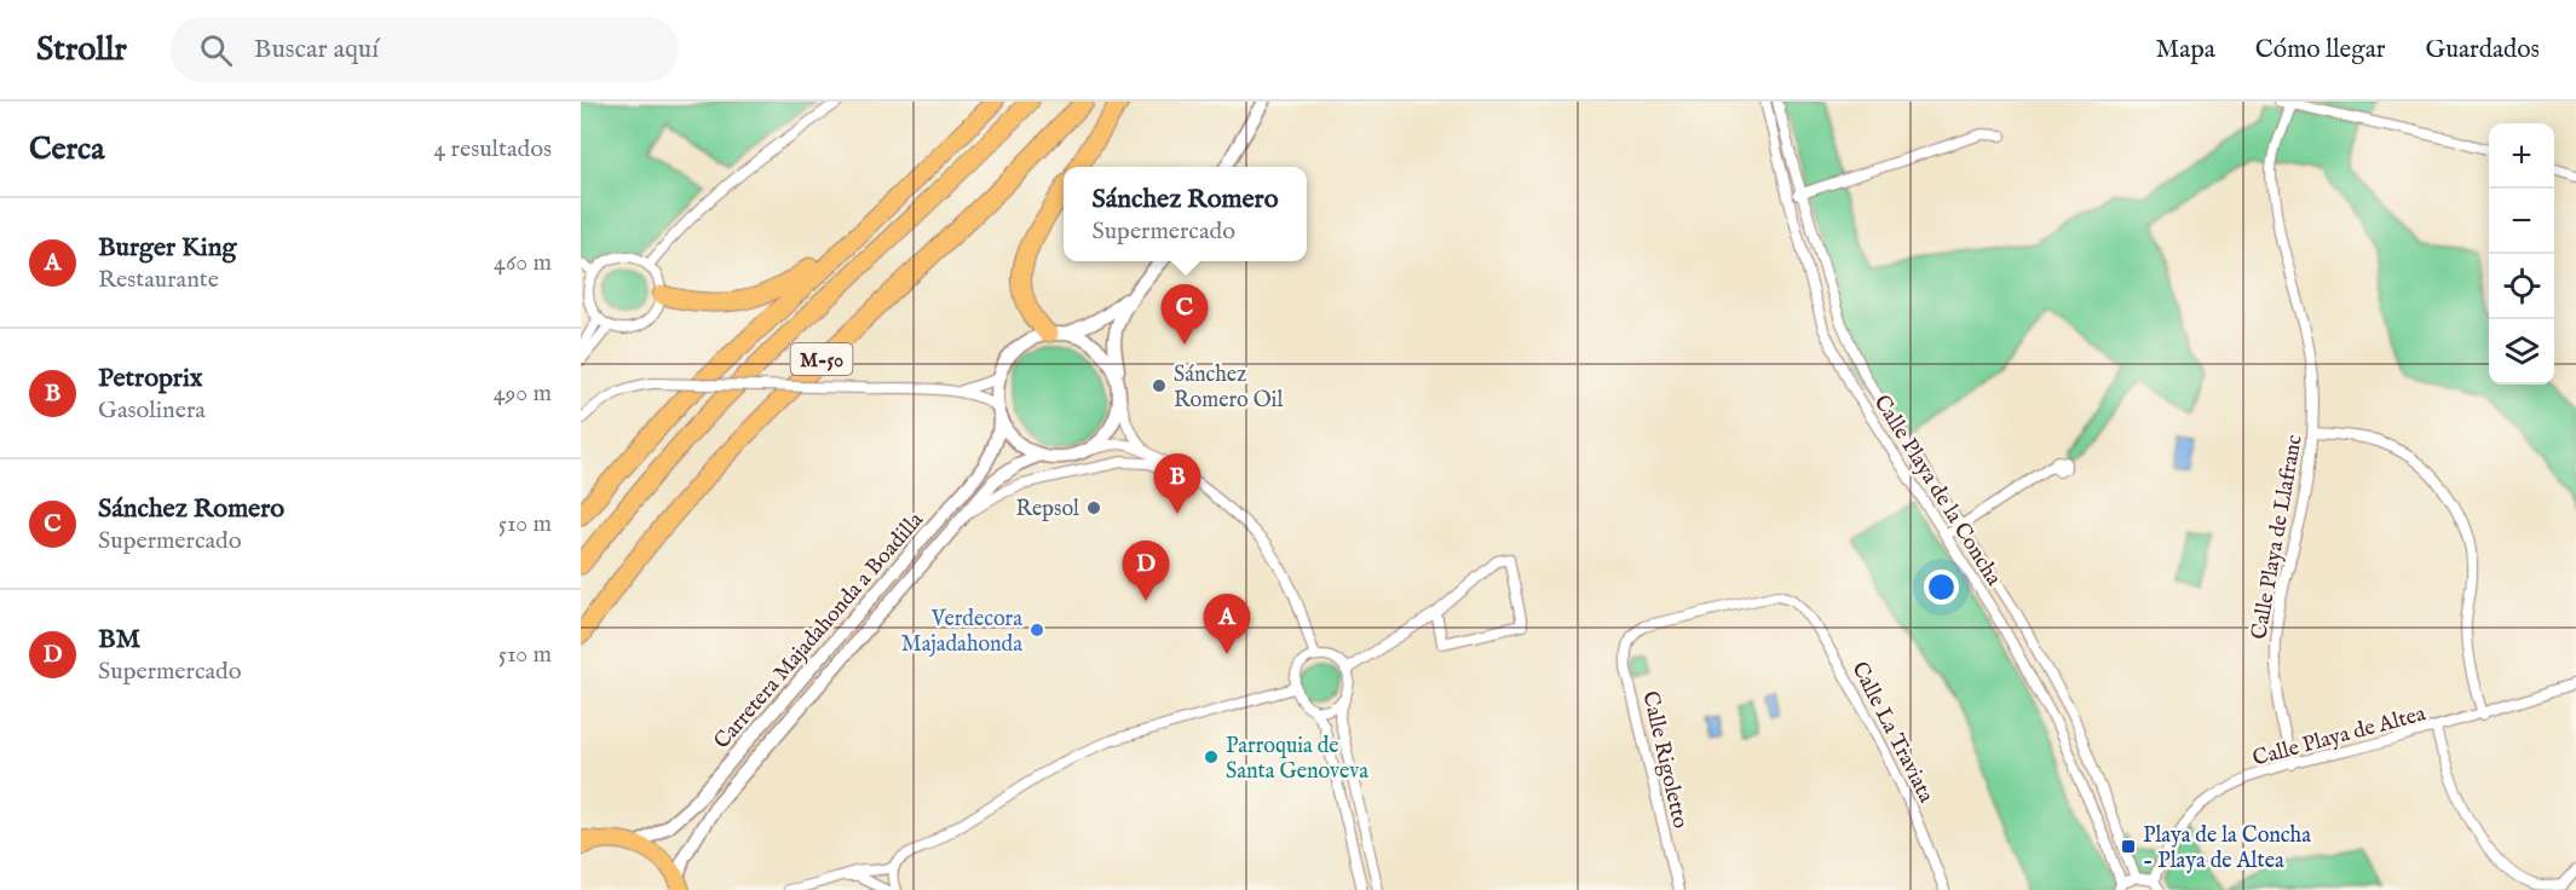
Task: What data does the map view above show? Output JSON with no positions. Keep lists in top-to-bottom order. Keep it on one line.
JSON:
{"streets":{"highway":["M-50"],"street":["Calle Playa de la Concha","Calle Playa de Llafranc","Carretera Majadahonda a Boadilla","Calle La Traviata","Calle Playa de Altea","Calle Rigoletto"]},"crossings":[["Calle Playa de Llafranc","Calle Playa de Altea"],["Calle La Traviata","Calle Rigoletto"]],"places":{"other":["Sánchez Romero Oil","Repsol","Verdecora Majadahonda","Parroquia de Santa Genoveva"],"transit":["Playa de la Concha - Playa de Altea"]},"page":{"header":"Strollr","search":"Buscar aquí","nav":["Mapa","Cómo llegar","Guardados"],"heading":["Cerca","4 resultados"],"map_buttons":["+","−"],"popup":["Sánchez Romero","Supermercado"],"list":[{"mark":"A","name":"Burger King","note":"Restaurante","value":"460 m"},{"mark":"B","name":"Petroprix","note":"Gasolinera","value":"490 m"},{"mark":"C","name":"Sánchez Romero","note":"Supermercado","value":"510 m"},{"mark":"D","name":"BM","note":"Supermercado","value":"510 m"}],"pins":["C","B","D","A"]}}
